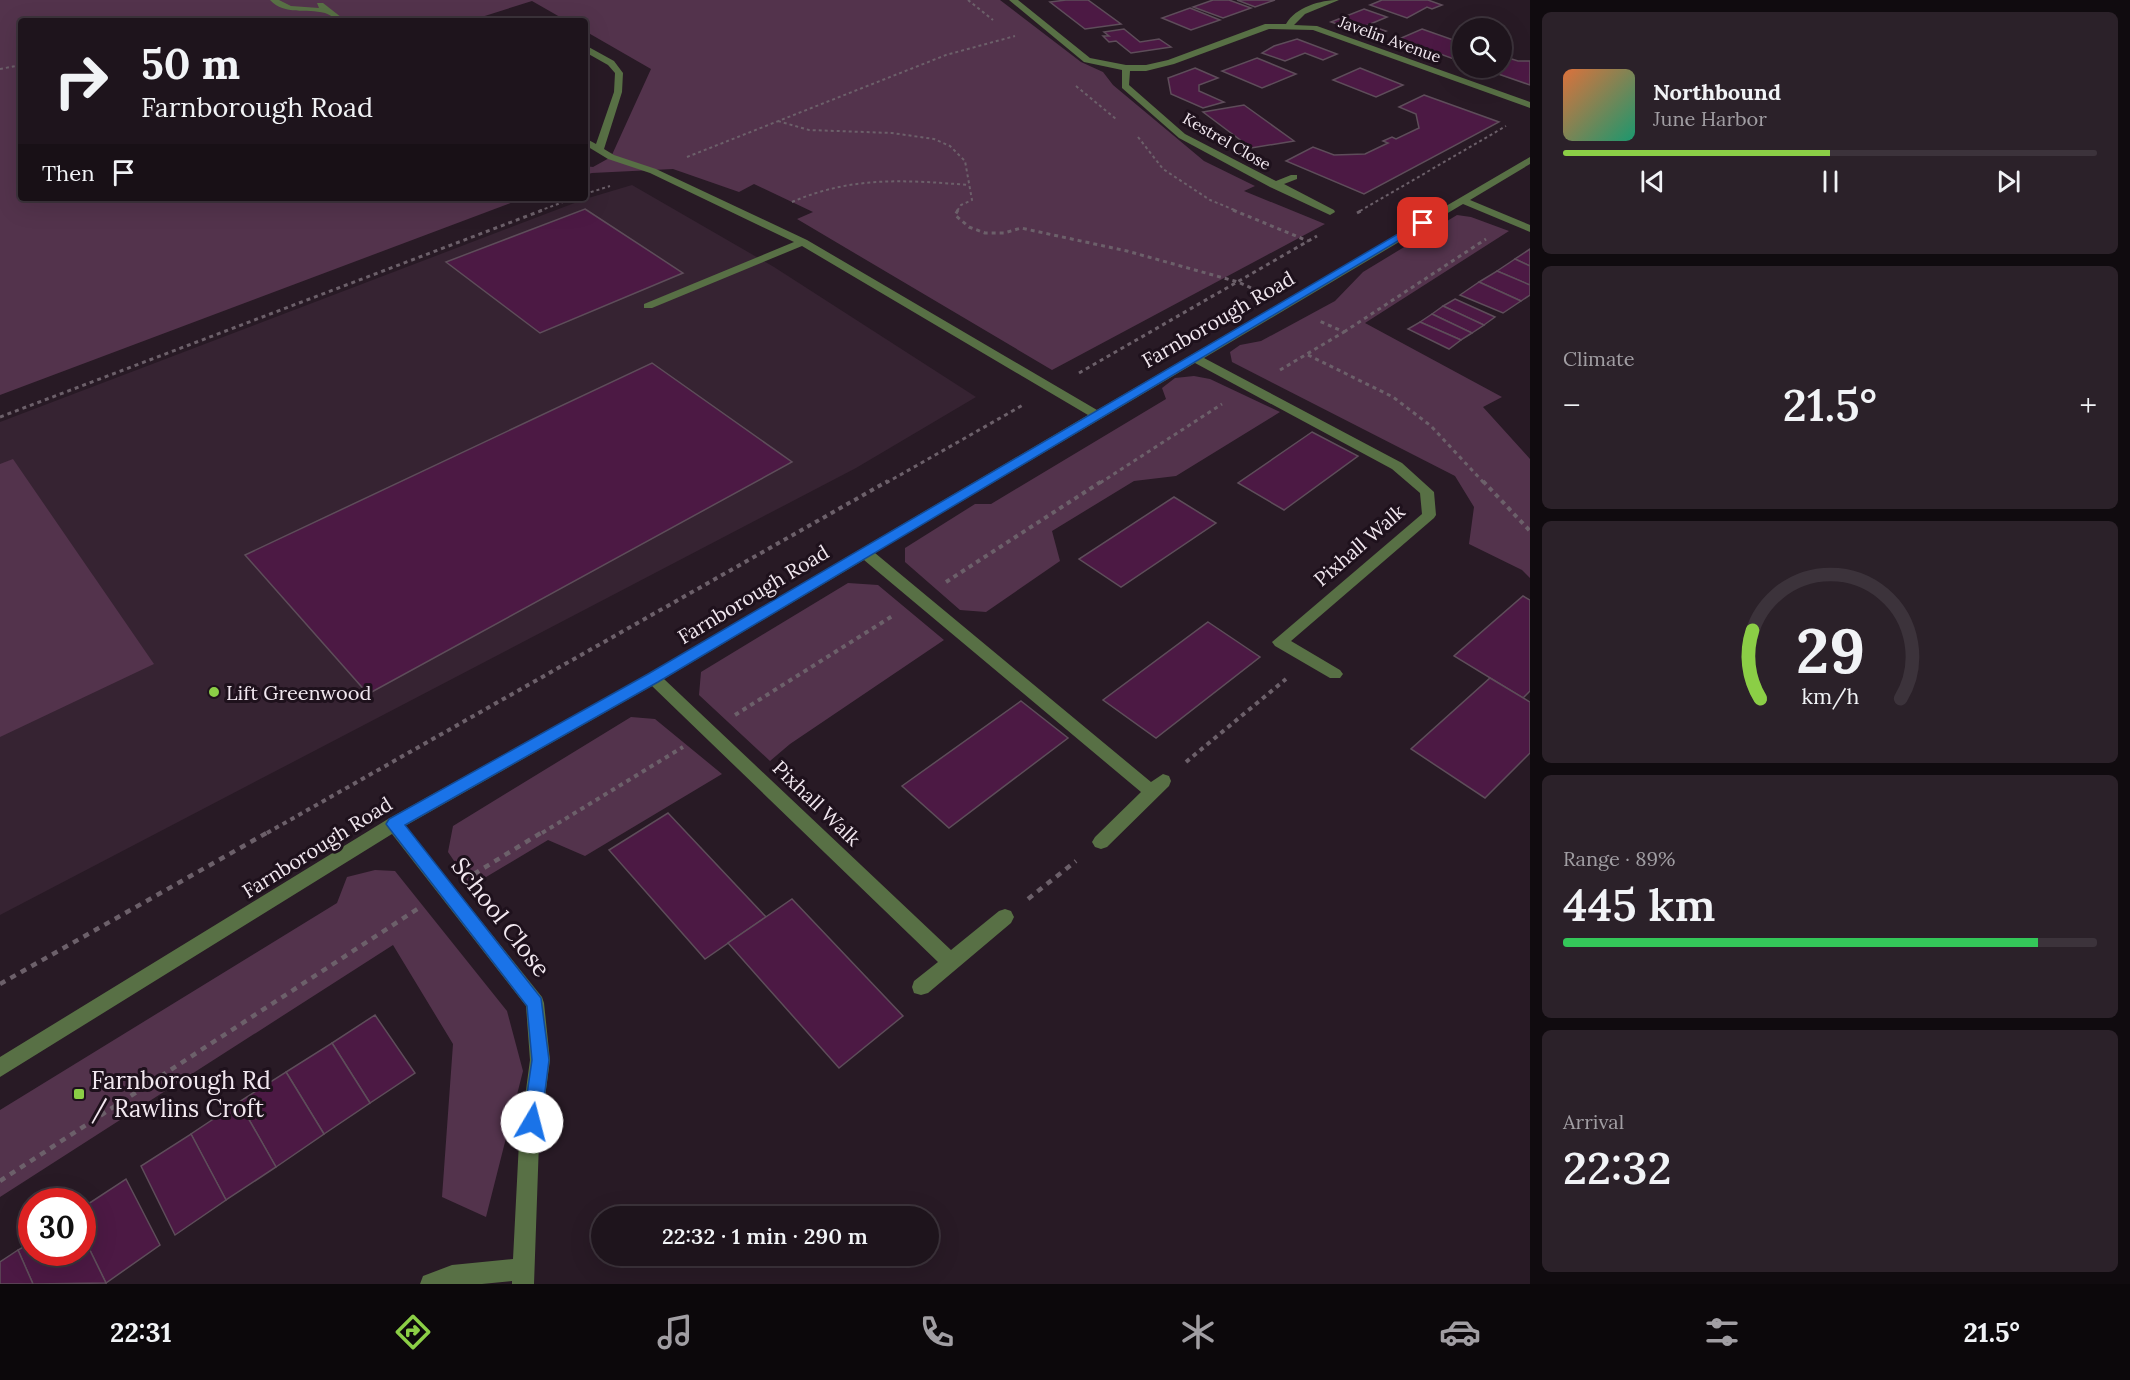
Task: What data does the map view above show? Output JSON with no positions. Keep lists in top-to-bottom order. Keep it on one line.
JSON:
{"streets":{"street":["Javelin Avenue","Kestrel Close","Farnborough Road","Pixhall Walk","School Close"]},"crossings":[["Javelin Avenue","Kestrel Close"],["Farnborough Road","Pixhall Walk"],["Farnborough Road","School Close"]],"places":{"other":["Lift Greenwood"],"transit":["Farnborough Rd / Rawlins Croft"]},"page":{"turn":["50 m","Farnborough Road"],"song":["Northbound","June Harbor"],"then":"Then","tile":["Climate",["Range · 89%","445 km"],["Arrival","22:32"]],"heat":["−","21.5°","+"],"limit":"30","trip":"22:32 · 1 min · 290 m","tabs":["22:31","21.5°"],"gauge":["29","km/h"]}}
